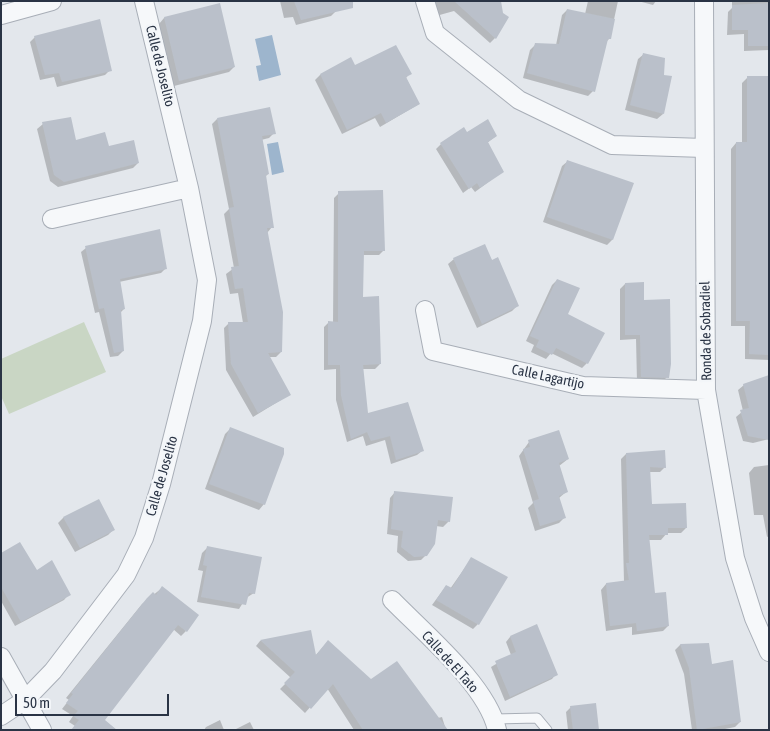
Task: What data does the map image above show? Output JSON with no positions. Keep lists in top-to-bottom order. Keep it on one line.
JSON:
{"streets":{"street":["Calle de Joselito","Ronda de Sobradiel","Calle Lagartijo","Calle de El Tato"]},"crossings":[["Ronda de Sobradiel","Calle Lagartijo"]],"scale_bar":"50 m"}
